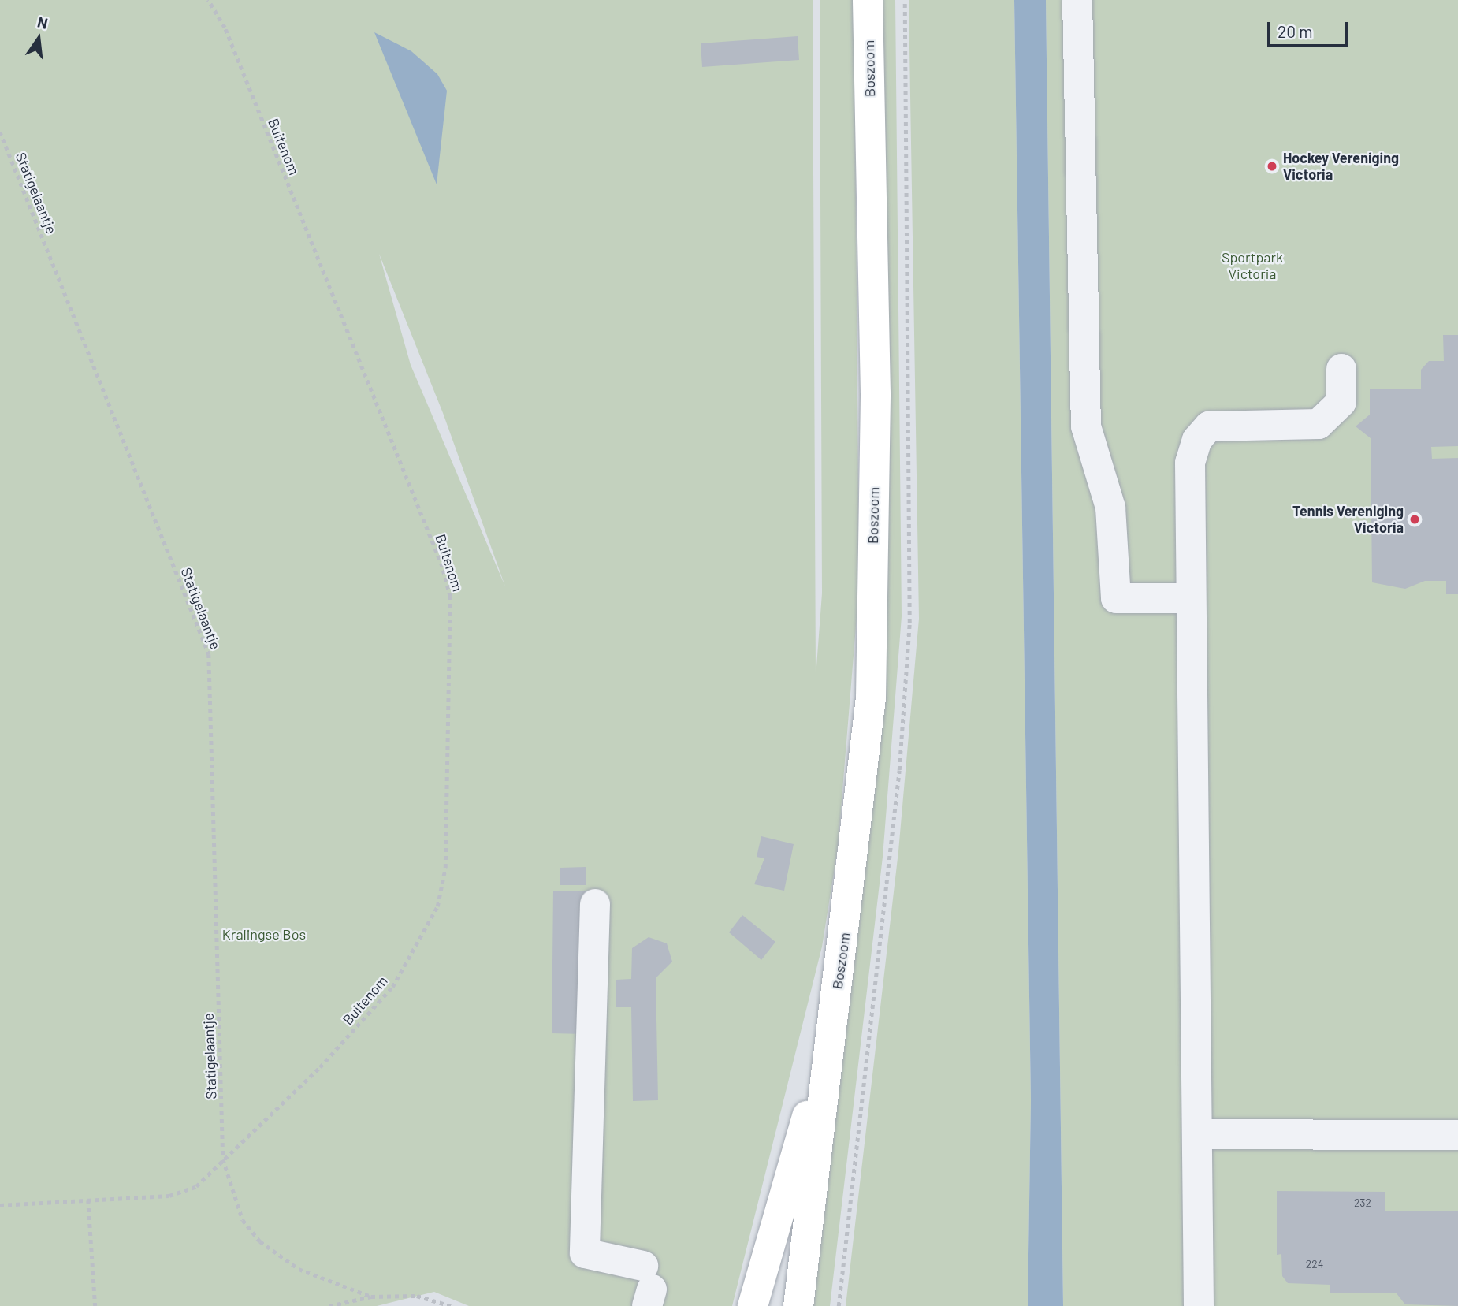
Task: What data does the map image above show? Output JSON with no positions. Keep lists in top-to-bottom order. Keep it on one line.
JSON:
{"streets":{"main road":["Boszoom"],"path":["Buitenom","Statigelaantje"]},"crossings":[["Buitenom","Statigelaantje"]],"parks":["Sportpark Victoria","Kralingse Bos"],"places":["Hockey Vereniging Victoria","Tennis Vereniging Victoria"],"house_numbers":["232","224"],"scale_bar":"20 m","north":"top"}
